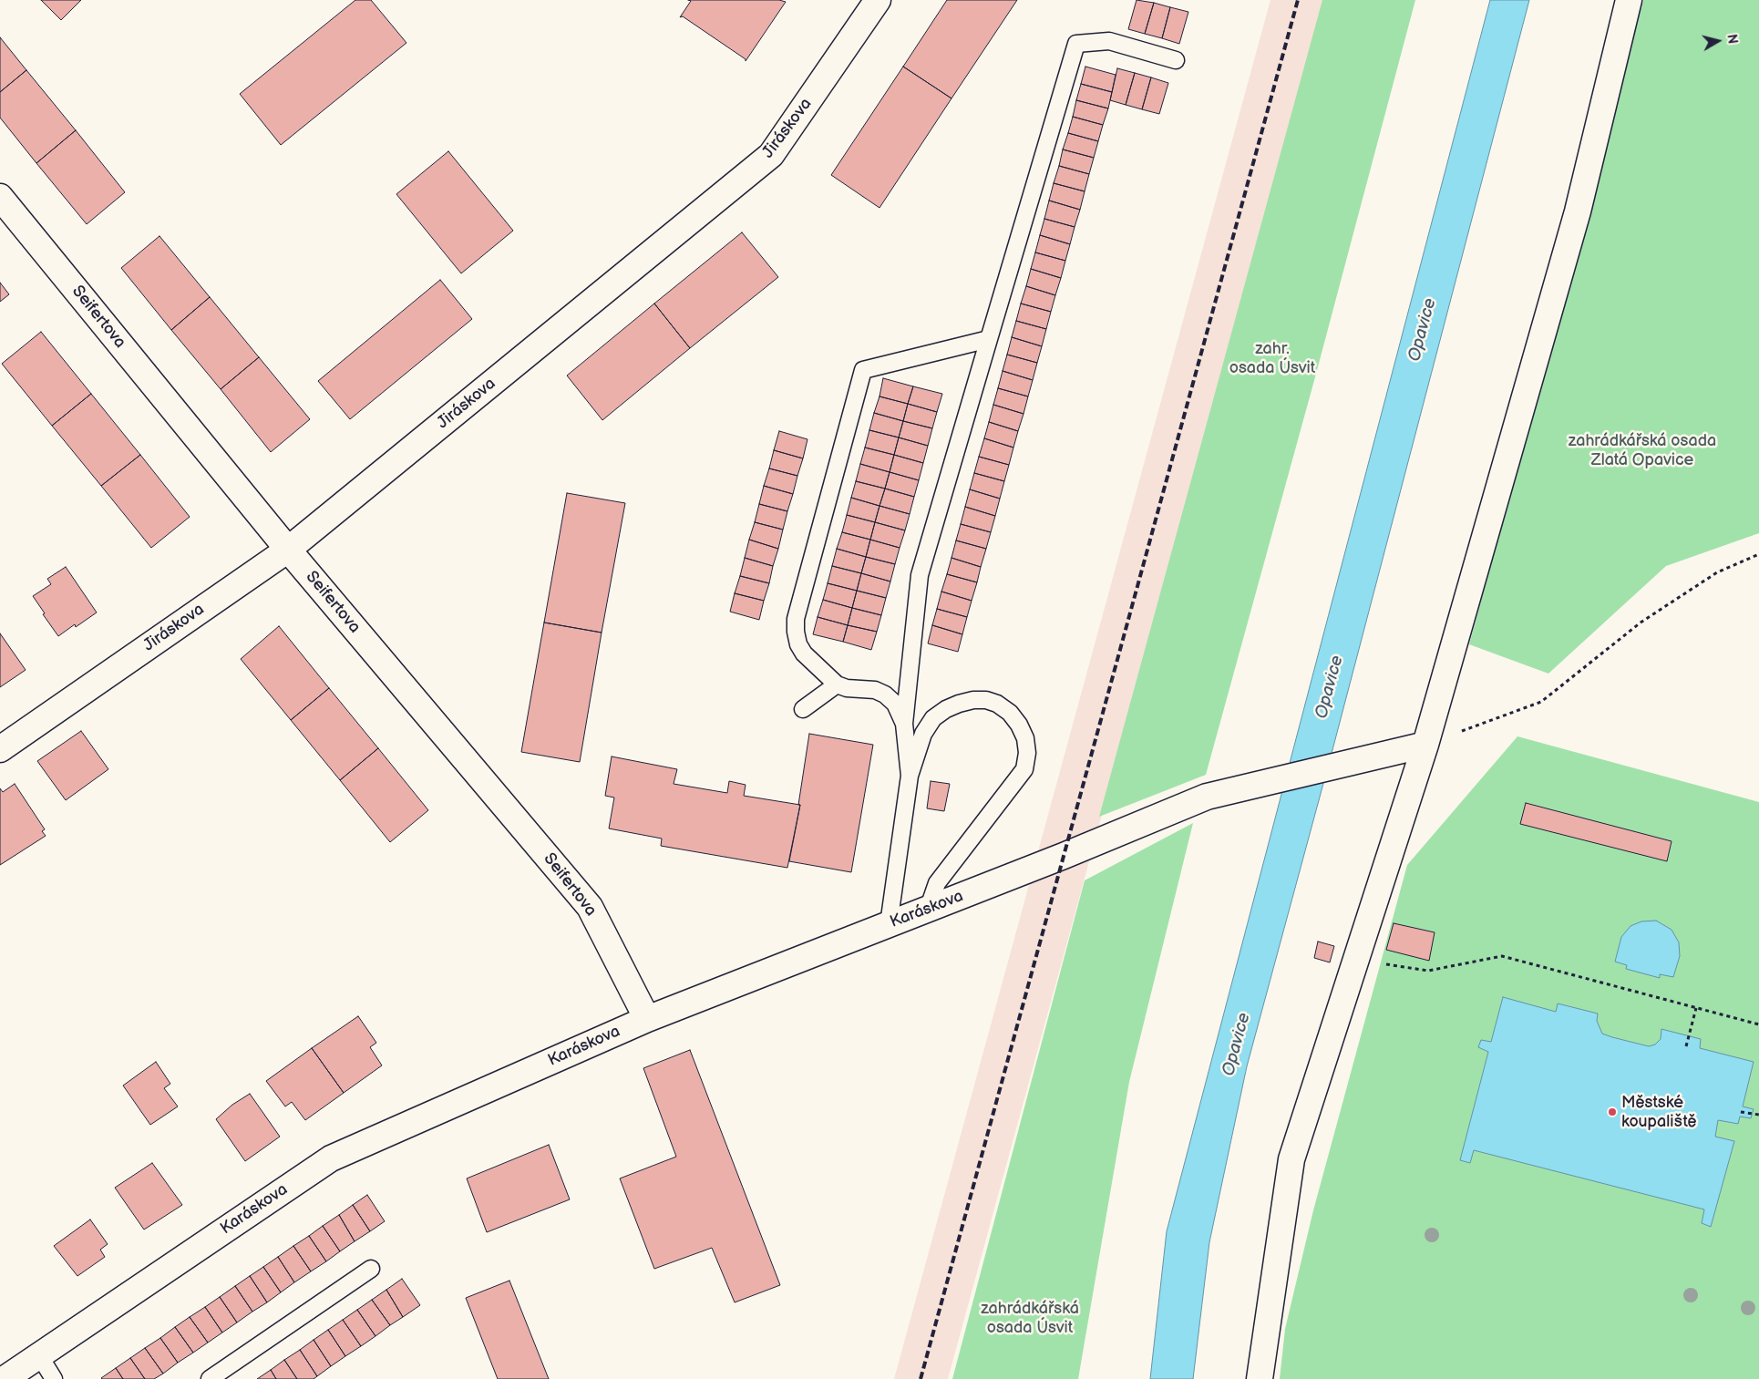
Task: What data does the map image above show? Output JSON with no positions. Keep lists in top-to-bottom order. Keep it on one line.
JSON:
{"streets":{"street":["Jiráskova","Seifertova","Karáskova"]},"crossings":[["Jiráskova","Seifertova"],["Seifertova","Karáskova"]],"water":["Opavice"],"parks":["zahr. osada Úsvit","zahrádkářská osada Zlatá Opavice","zahrádkářská osada Úsvit"],"places":["Městské koupaliště"],"north":"right"}
